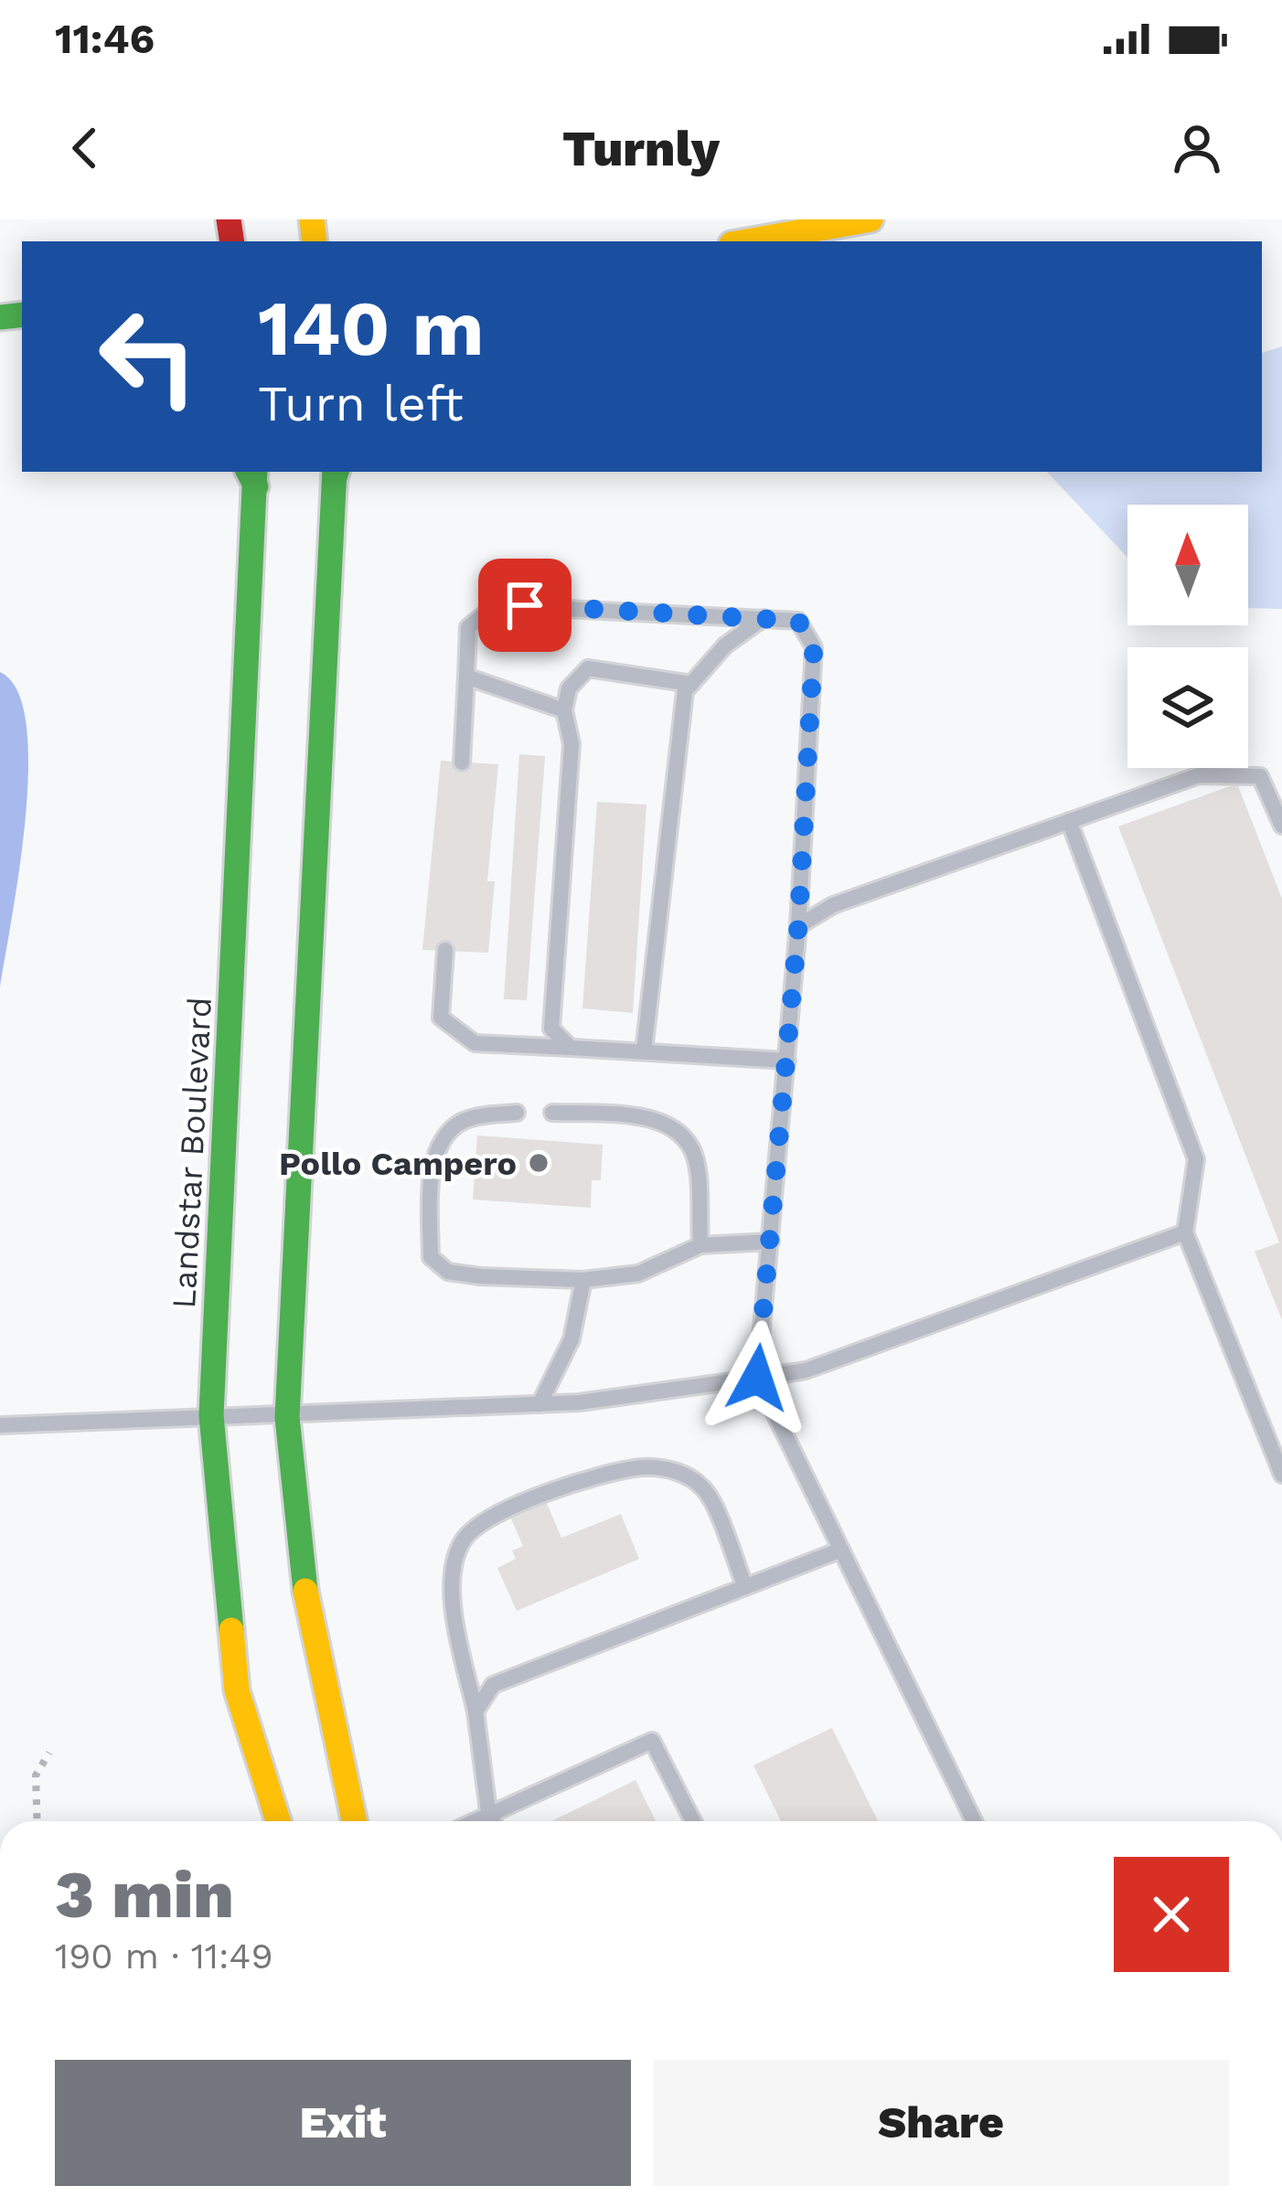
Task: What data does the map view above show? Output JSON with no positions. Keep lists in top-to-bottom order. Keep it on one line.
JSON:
{"streets":{"main road":["Landstar Boulevard"]},"places":["Pollo Campero"],"north":"top","page":{"status":"11:46","header":"Turnly","turn":["140 m","Turn left"],"heading":["3 min","190 m · 11:49"],"buttons":["Exit","Share"]}}
